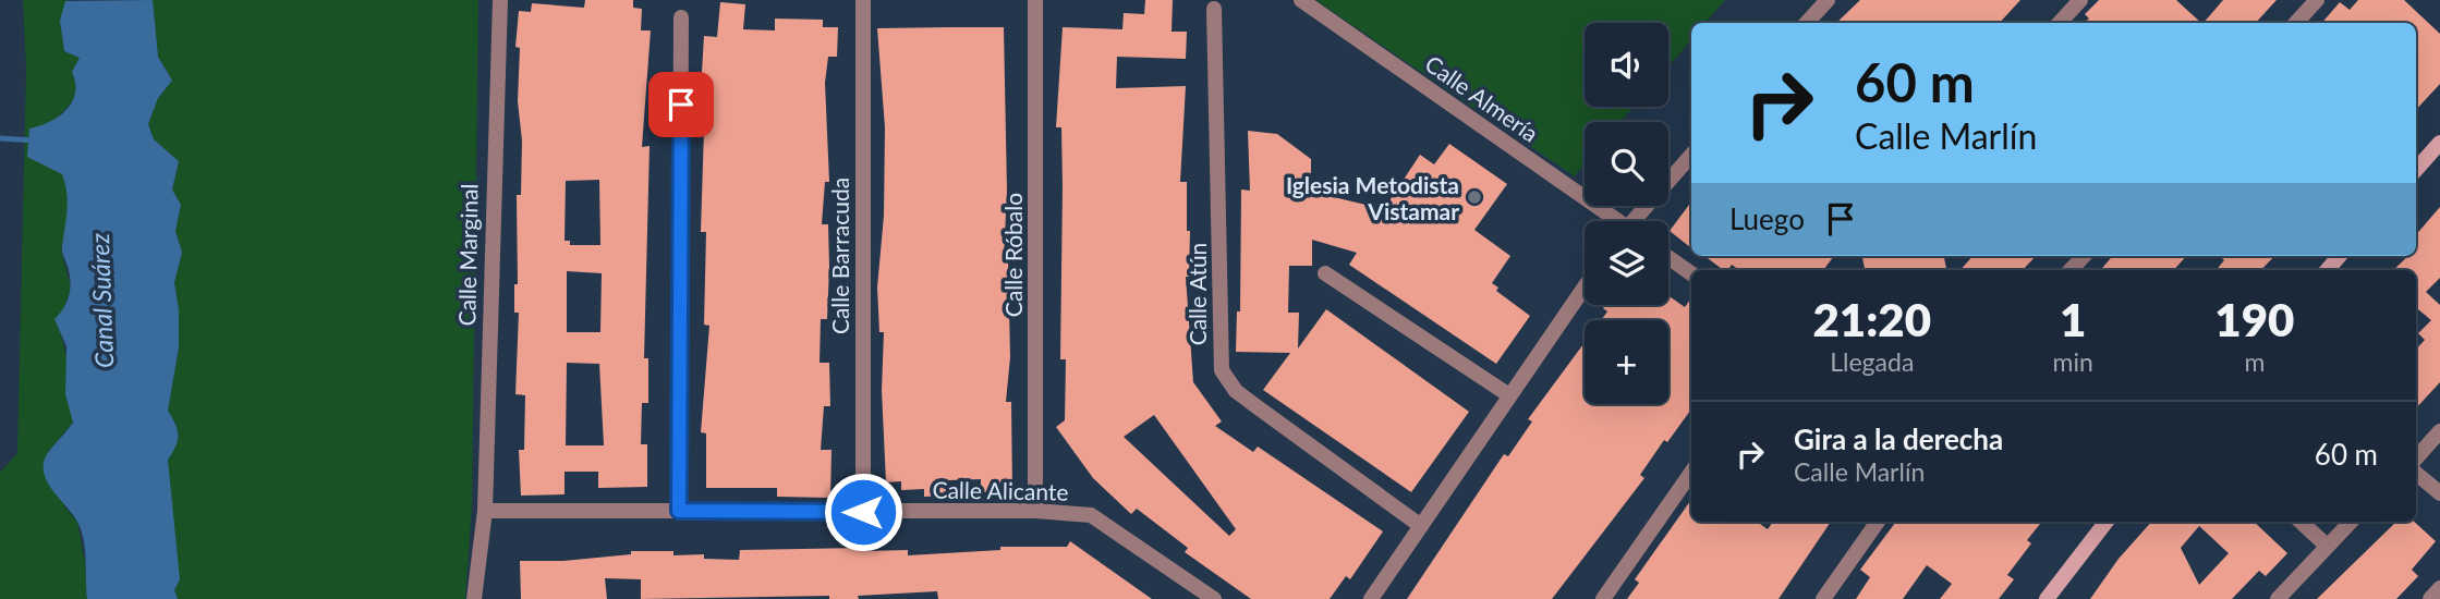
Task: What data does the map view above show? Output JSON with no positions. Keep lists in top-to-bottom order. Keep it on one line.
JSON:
{"streets":{"street":["Calle Almería","Calle Marginal","Calle Róbalo","Calle Barracuda","Calle Atún","Calle Alicante"]},"crossings":[["Calle Marginal","Calle Alicante"],["Calle Róbalo","Calle Alicante"],["Calle Barracuda","Calle Alicante"]],"water":["Canal Suárez"],"places":["Iglesia Metodista Vistamar"],"page":{"map_buttons":"+","turn":["60 m","Calle Marlín"],"then":"Luego","eta":["21:20","Llegada","1","min","190","m"],"list":[{"name":"Gira a la derecha","note":"Calle Marlín","value":"60 m"}]}}
